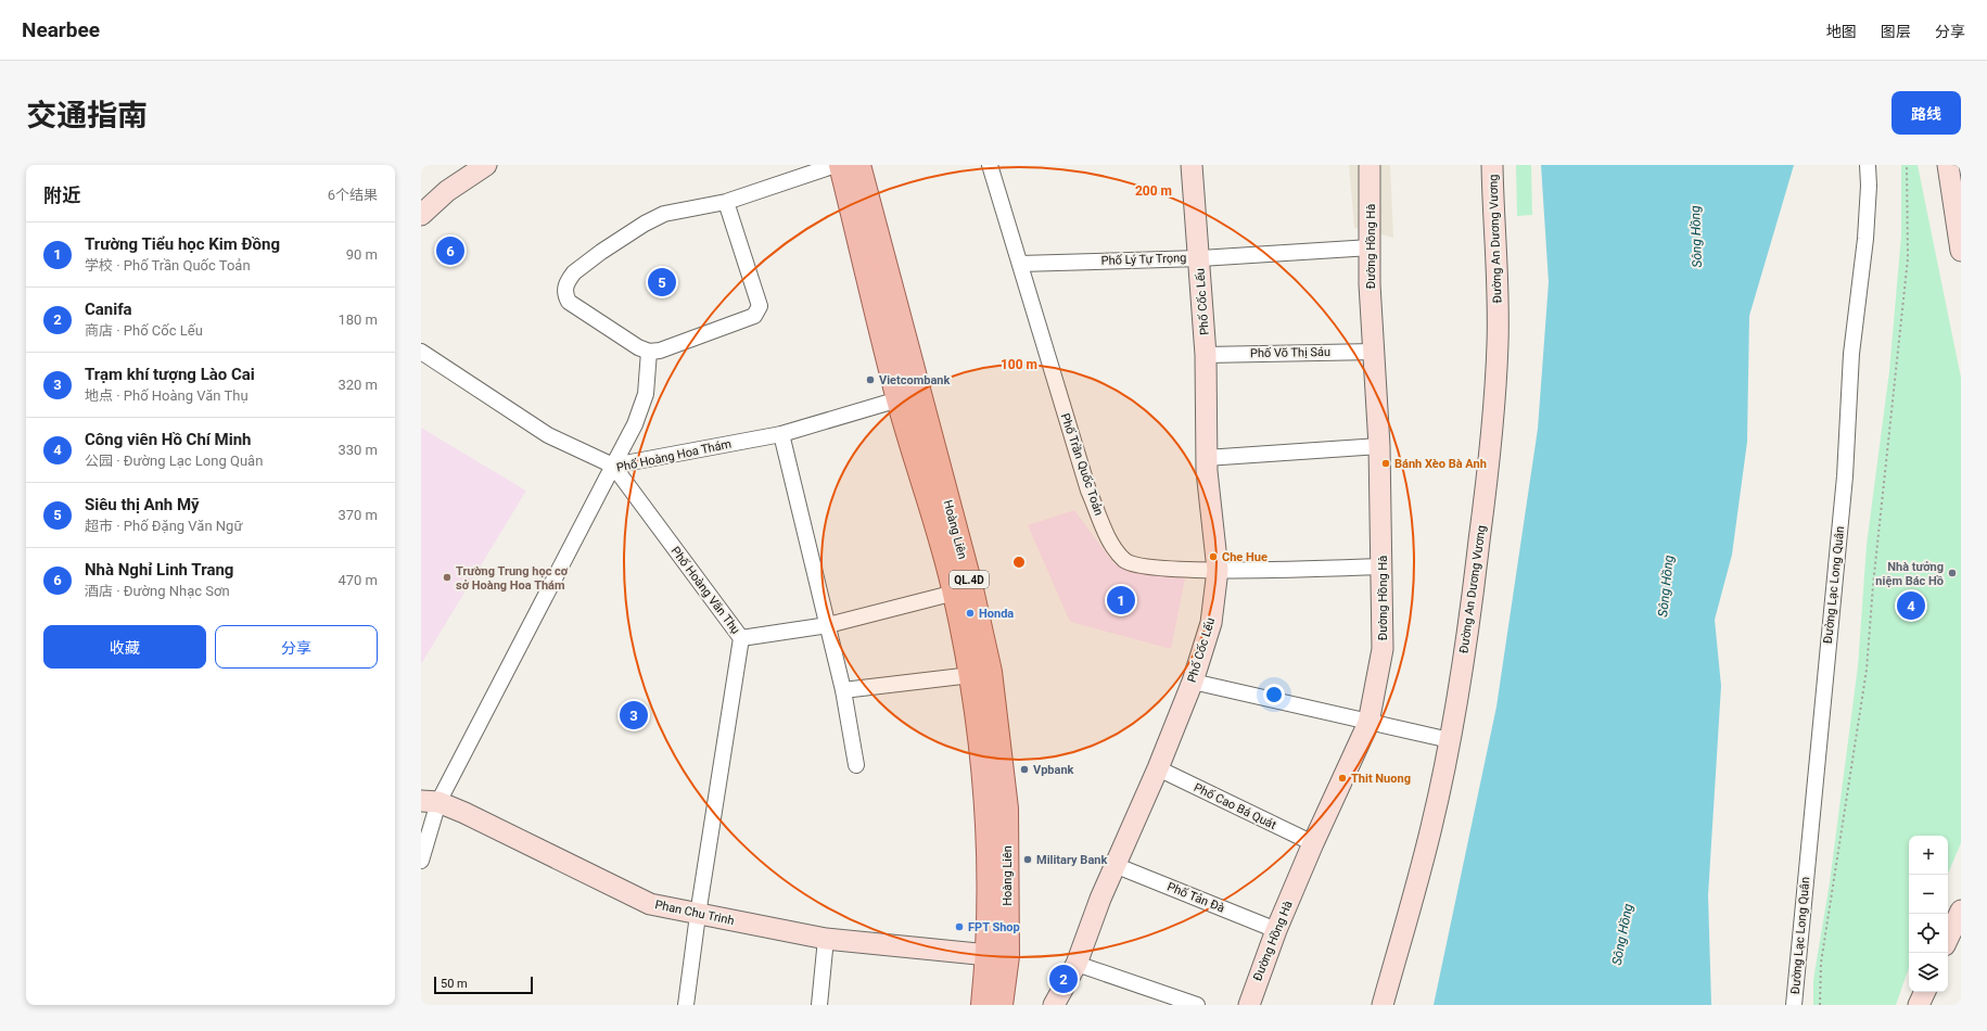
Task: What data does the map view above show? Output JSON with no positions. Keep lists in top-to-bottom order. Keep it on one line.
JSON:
{"streets":{"main road":["Hoàng Liên","QL.4D"],"street":["Đường An Dương Vương","Đường Hồng Hà","Phố Lý Tự Trọng","Phố Cốc Lếu","Phố Võ Thị Sáu","Phố Hoàng Hoa Thám","Phố Trần Quốc Toản","Đường Lạc Long Quân","Phố Hoàng Văn Thụ","Phố Cao Bá Quát","Phố Tản Đà","Phan Chu Trinh"]},"crossings":[["Đường Hồng Hà","Phố Lý Tự Trọng"],["Đường Hồng Hà","Phố Võ Thị Sáu"],["Đường Hồng Hà","Phố Trần Quốc Toản"],["Đường Hồng Hà","Phố Cao Bá Quát"],["Đường Hồng Hà","Phố Tản Đà"],["Phố Lý Tự Trọng","Phố Cốc Lếu"],["Phố Lý Tự Trọng","Phố Trần Quốc Toản"],["Phố Cốc Lếu","Phố Võ Thị Sáu"],["Phố Cốc Lếu","Phố Trần Quốc Toản"],["Phố Cốc Lếu","Phố Cao Bá Quát"],["Phố Cốc Lếu","Phố Tản Đà"],["Phố Hoàng Hoa Thám","Hoàng Liên"],["Phố Hoàng Hoa Thám","Phố Hoàng Văn Thụ"],["Phố Hoàng Hoa Thám","Phan Chu Trinh"],["Hoàng Liên","Phan Chu Trinh"],["Phố Hoàng Văn Thụ","Phan Chu Trinh"]],"water":["Sông Hồng"],"places":["Vietcombank","Bánh Xèo Bà Anh","Che Hue","Nhà tưởng niệm Bác Hồ","Trường Trung học cơ sở Hoàng Hoa Thám","Honda","Vpbank","Thit Nuong","Military Bank","FPT Shop"],"scale_bar":"50 m","page":{"header":"Nearbee","nav":["地图","图层","分享"],"title":"交通指南","buttons":["路线",["收藏","分享"]],"heading":["附近","6个结果"],"list":[{"mark":"1","name":"Trường Tiểu học Kim Đồng","note":"学校 · Phố Trần Quốc Toản","value":"90 m"},{"mark":"2","name":"Canifa","note":"商店 · Phố Cốc Lếu","value":"180 m"},{"mark":"3","name":"Trạm khí tượng Lào Cai","note":"地点 · Phố Hoàng Văn Thụ","value":"320 m"},{"mark":"4","name":"Công viên Hồ Chí Minh","note":"公园 · Đường Lạc Long Quân","value":"330 m"},{"mark":"5","name":"Siêu thị Anh Mỹ","note":"超市 · Phố Đặng Văn Ngữ","value":"370 m"},{"mark":"6","name":"Nhà Nghỉ Linh Trang","note":"酒店 · Đường Nhạc Sơn","value":"470 m"}],"pins":["6","5","1","4","3","2"],"map_buttons":["+","−"],"scale":"50 m"},"rings":["200 m","100 m"]}
